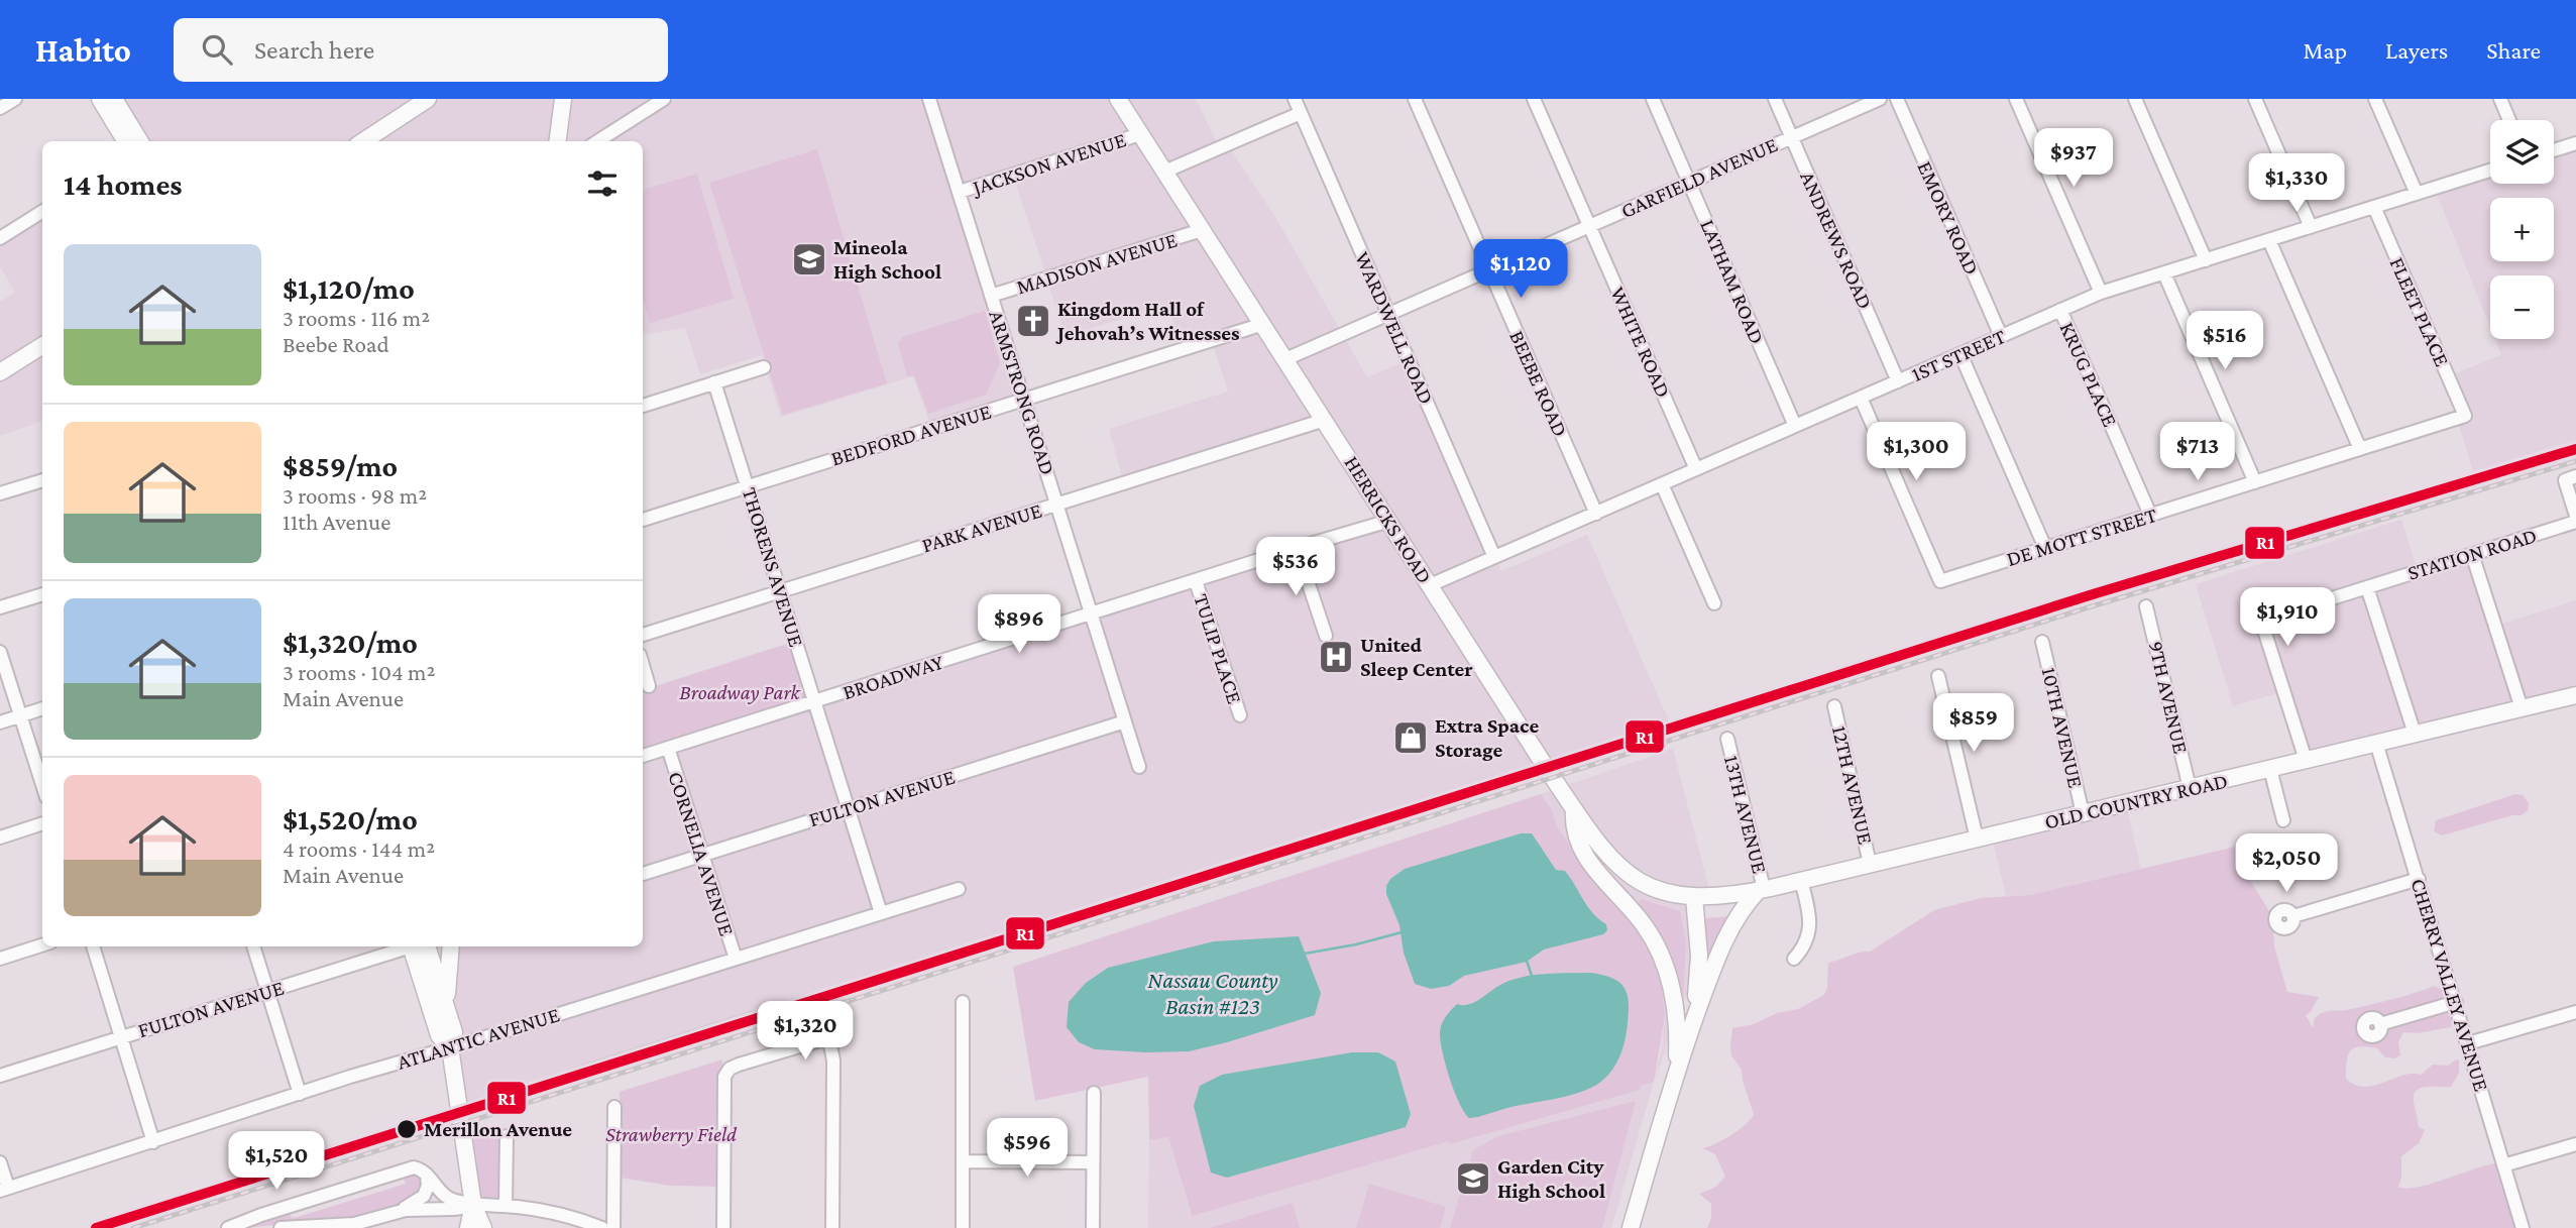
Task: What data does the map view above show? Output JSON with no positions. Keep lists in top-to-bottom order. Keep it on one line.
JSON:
{"streets":{"main road":["HERRICKS ROAD","OLD COUNTRY ROAD"],"street":["JACKSON AVENUE","GARFIELD AVENUE","EMORY ROAD","ANDREWS ROAD","MADISON AVENUE","LATHAM ROAD","FLEET PLACE","WARDWELL ROAD","WHITE ROAD","1ST STREET","KRUG PLACE","BEEBE ROAD","ARMSTRONG ROAD","BEDFORD AVENUE","PARK AVENUE","DE MOTT STREET","STATION ROAD","THORENS AVENUE","TULIP PLACE","BROADWAY","9TH AVENUE","10TH AVENUE","12TH AVENUE","FULTON AVENUE","13TH AVENUE","CORNELIA AVENUE","CHERRY VALLEY AVENUE","ATLANTIC AVENUE"]},"crossings":[["JACKSON AVENUE","ARMSTRONG ROAD"],["JACKSON AVENUE","HERRICKS ROAD"],["GARFIELD AVENUE","ANDREWS ROAD"],["GARFIELD AVENUE","LATHAM ROAD"],["GARFIELD AVENUE","WARDWELL ROAD"],["GARFIELD AVENUE","WHITE ROAD"],["GARFIELD AVENUE","BEEBE ROAD"],["GARFIELD AVENUE","HERRICKS ROAD"],["EMORY ROAD","1ST STREET"],["ANDREWS ROAD","1ST STREET"],["MADISON AVENUE","ARMSTRONG ROAD"],["MADISON AVENUE","HERRICKS ROAD"],["LATHAM ROAD","1ST STREET"],["FLEET PLACE","1ST STREET"],["FLEET PLACE","DE MOTT STREET"],["WARDWELL ROAD","1ST STREET"],["WHITE ROAD","1ST STREET"],["1ST STREET","KRUG PLACE"],["1ST STREET","BEEBE ROAD"],["1ST STREET","HERRICKS ROAD"],["1ST STREET","DE MOTT STREET"],["KRUG PLACE","DE MOTT STREET"],["ARMSTRONG ROAD","BEDFORD AVENUE"],["ARMSTRONG ROAD","PARK AVENUE"],["ARMSTRONG ROAD","BROADWAY"],["ARMSTRONG ROAD","FULTON AVENUE"],["BEDFORD AVENUE","HERRICKS ROAD"],["BEDFORD AVENUE","THORENS AVENUE"],["HERRICKS ROAD","PARK AVENUE"],["HERRICKS ROAD","BROADWAY"],["HERRICKS ROAD","OLD COUNTRY ROAD"],["PARK AVENUE","THORENS AVENUE"],["STATION ROAD","OLD COUNTRY ROAD"],["THORENS AVENUE","BROADWAY"],["THORENS AVENUE","FULTON AVENUE"],["THORENS AVENUE","ATLANTIC AVENUE"],["TULIP PLACE","BROADWAY"],["BROADWAY","CORNELIA AVENUE"],["9TH AVENUE","OLD COUNTRY ROAD"],["10TH AVENUE","OLD COUNTRY ROAD"],["12TH AVENUE","OLD COUNTRY ROAD"],["FULTON AVENUE","CORNELIA AVENUE"],["OLD COUNTRY ROAD","13TH AVENUE"],["OLD COUNTRY ROAD","CHERRY VALLEY AVENUE"],["CORNELIA AVENUE","ATLANTIC AVENUE"]],"water":["Nassau County Basin #123"],"parks":["Broadway Park","Strawberry Field"],"places":{"school or university":["Mineola High School","Garden City High School"],"church":["Kingdom Hall of Jehovah’s Witnesses"],"hospital":["United Sleep Center"],"shop":["Extra Space Storage"],"other":["Merillon Avenue"]},"lines":["transit line R1"],"page":{"header":"Habito","search":"Search here","nav":["Map","Layers","Share"],"map_buttons":["+","−"],"price":["$937","$1,330","$1,120","$516","$1,300","$713","$536","$1,910","$896","$859","$2,050","$1,320","$596","$1,520"],"heading":"14 homes","list":[{"name":"$1,120/mo","note":"3 rooms · 116 m² · Beebe Road"},{"name":"$859/mo","note":"3 rooms · 98 m² · 11th Avenue"},{"name":"$1,320/mo","note":"3 rooms · 104 m² · Main Avenue"},{"name":"$1,520/mo","note":"4 rooms · 144 m² · Main Avenue"}]}}
